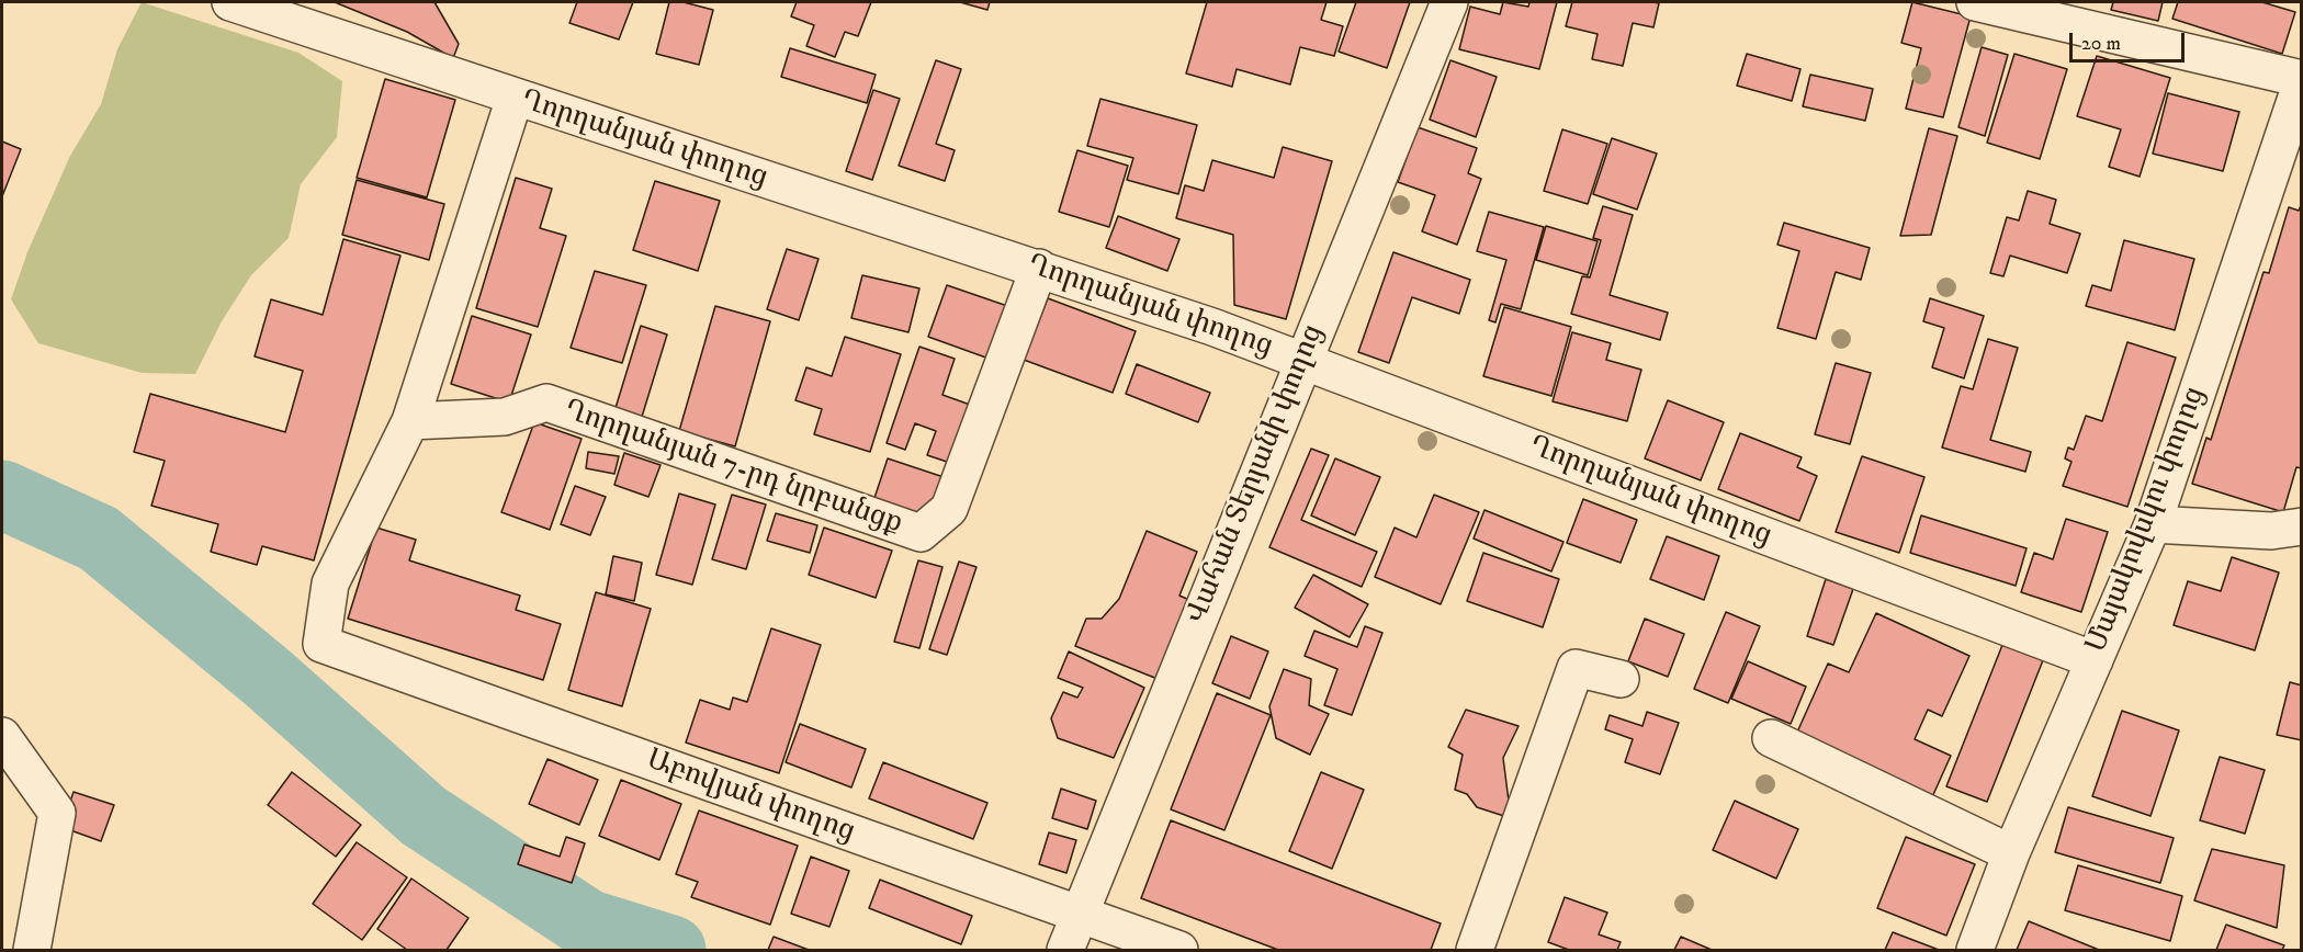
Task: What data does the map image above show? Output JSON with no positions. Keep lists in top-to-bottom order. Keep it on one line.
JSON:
{"streets":{"street":["Ղորղանյան փողոց","Ղորղանյան 7-րդ նրբանցք","Վահան Տերյանի փողոց","Մայակովսկու փողոց","Աբովյան փողոց"]},"crossings":[["Ղորղանյան փողոց","Ղորղանյան 7-րդ նրբանցք"],["Ղորղանյան փողոց","Վահան Տերյանի փողոց"],["Ղորղանյան փողոց","Մայակովսկու փողոց"],["Ղորղանյան 7-րդ նրբանցք","Աբովյան փողոց"],["Վահան Տերյանի փողոց","Աբովյան փողոց"]],"scale_bar":"20 m"}
